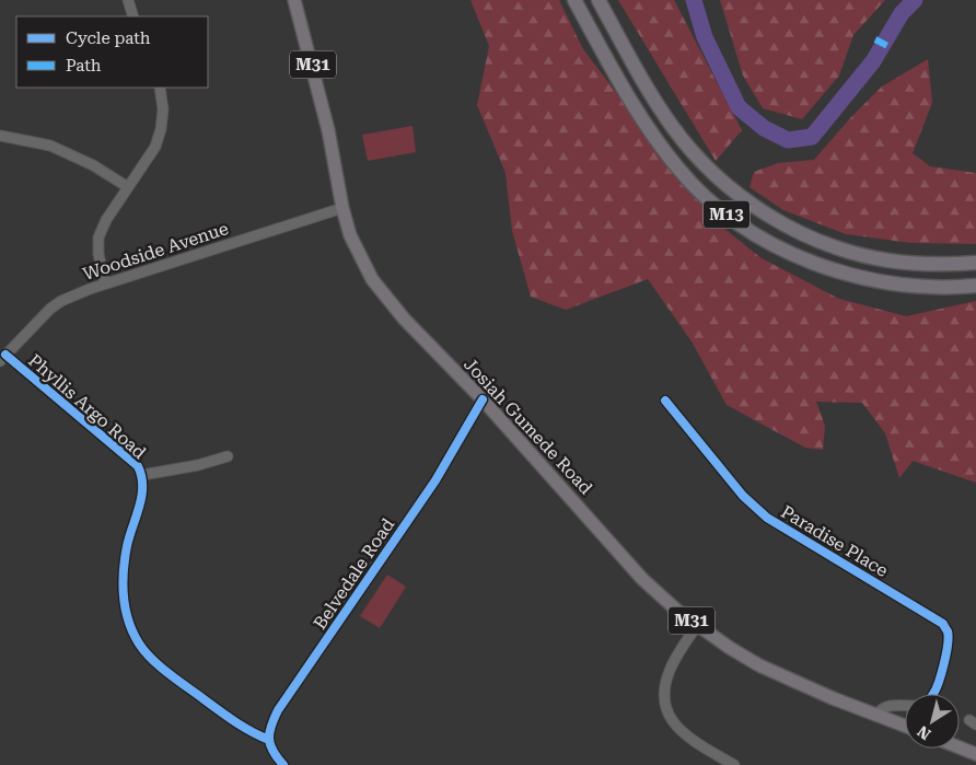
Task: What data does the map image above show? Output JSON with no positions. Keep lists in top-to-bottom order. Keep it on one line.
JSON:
{"streets":{"highway":["M13"],"main road":["M31","Josiah Gumede Road"],"street":["Woodside Avenue","Phyllis Argo Road","Paradise Place","Belvedale Road"]},"crossings":[["Woodside Avenue","Phyllis Argo Road"],["Woodside Avenue","Josiah Gumede Road"],["Phyllis Argo Road","Belvedale Road"],["Josiah Gumede Road","Belvedale Road"]],"legend":["Cycle path","Path"],"north":"bottom left"}
